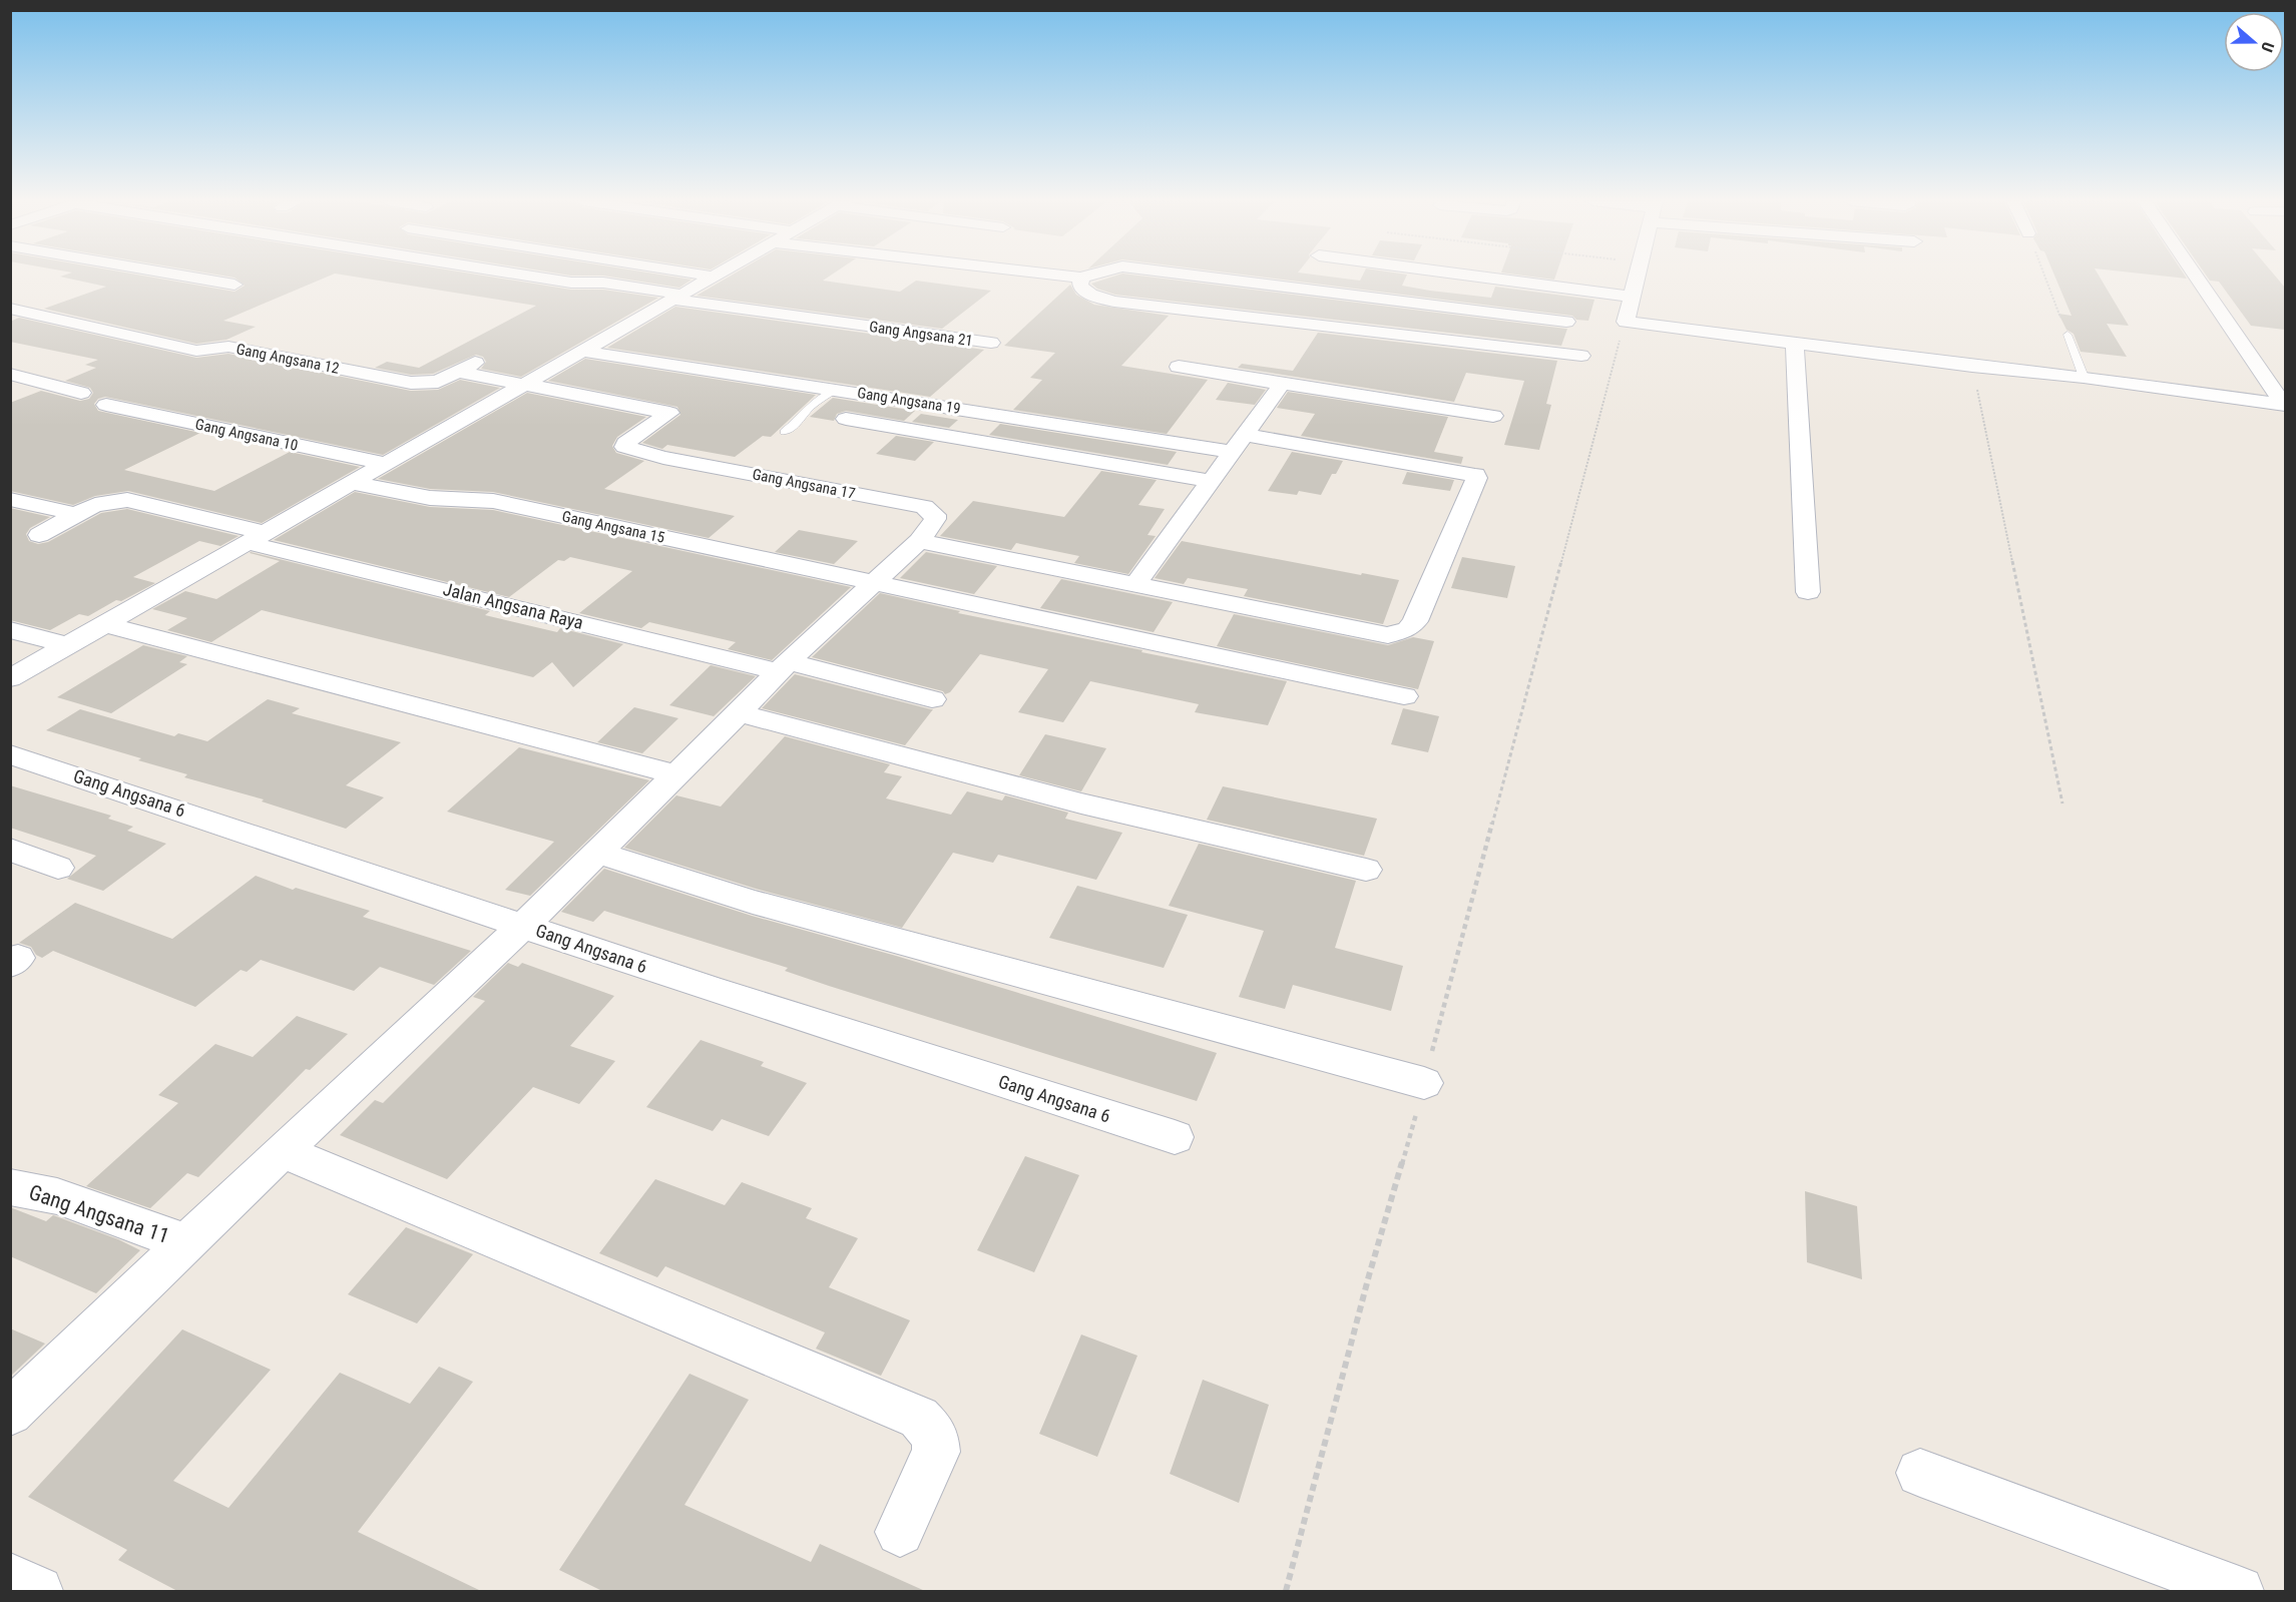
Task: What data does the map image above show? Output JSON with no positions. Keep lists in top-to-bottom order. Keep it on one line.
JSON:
{"streets":{"street":["Gang Angsana 21","Gang Angsana 12","Gang Angsana 19","Gang Angsana 10","Gang Angsana 17","Gang Angsana 15","Jalan Angsana Raya","Gang Angsana 6","Gang Angsana 11"]},"north":"right"}
